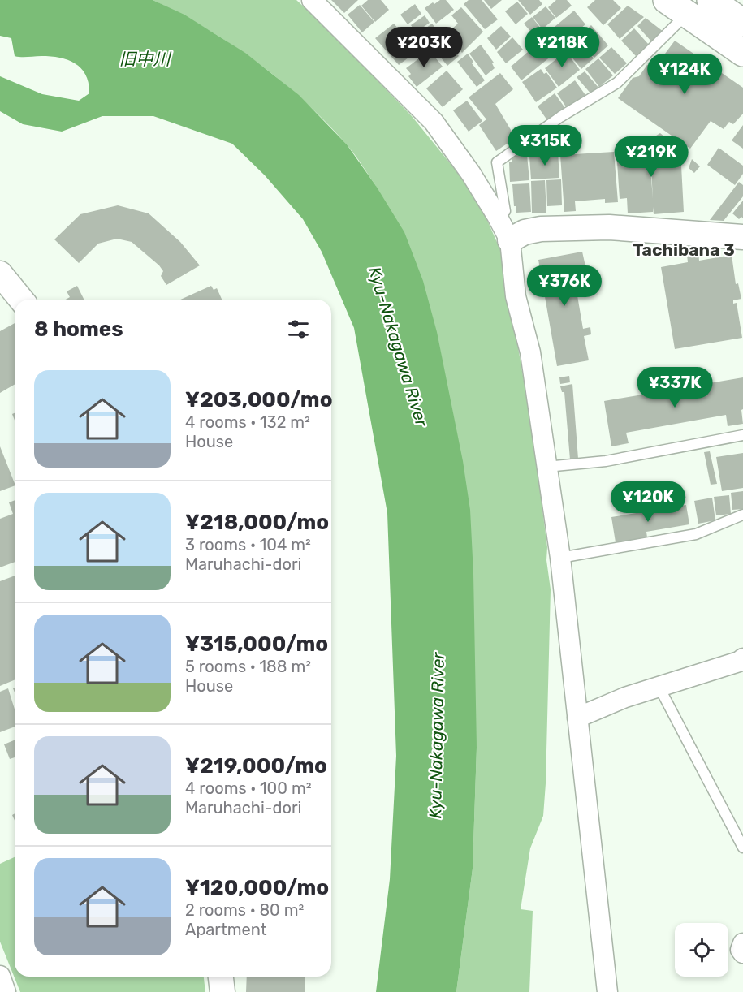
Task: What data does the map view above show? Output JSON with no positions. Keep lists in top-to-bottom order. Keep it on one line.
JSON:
{"districts":["Tachibana 3"],"water":["旧中川","Kyu-Nakagawa River"],"page":{"price":["¥203K","¥218K","¥124K","¥315K","¥219K","¥376K","¥337K","¥120K"],"heading":"8 homes","list":[{"name":"¥203,000/mo","note":"4 rooms · 132 m² · House"},{"name":"¥218,000/mo","note":"3 rooms · 104 m² · Maruhachi-dori"},{"name":"¥315,000/mo","note":"5 rooms · 188 m² · House"},{"name":"¥219,000/mo","note":"4 rooms · 100 m² · Maruhachi-dori"},{"name":"¥120,000/mo","note":"2 rooms · 80 m² · Apartment"}]}}
